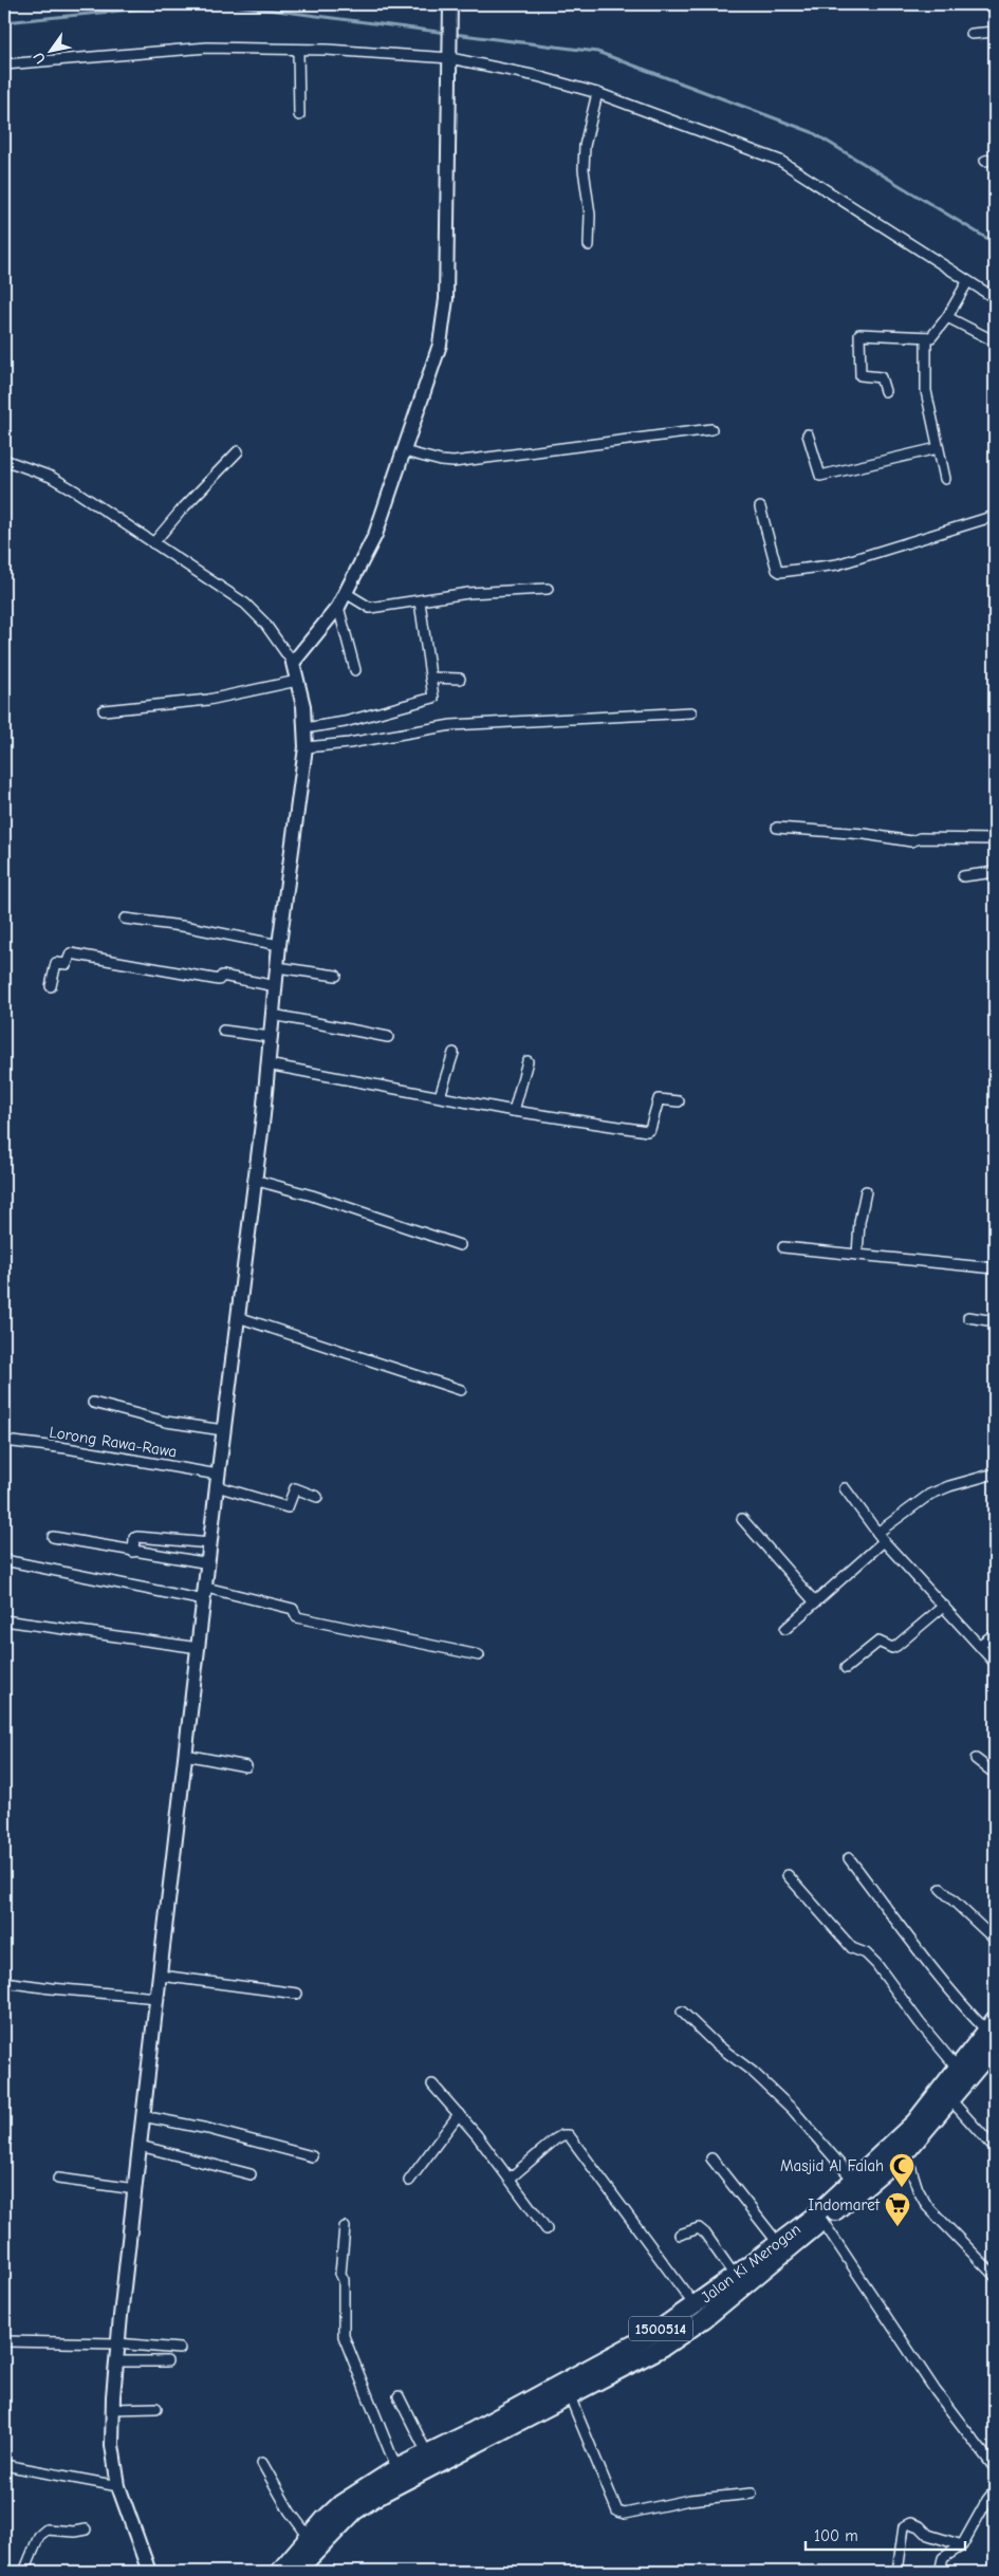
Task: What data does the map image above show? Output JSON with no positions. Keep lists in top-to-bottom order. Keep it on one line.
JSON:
{"streets":{"highway":["Jalan Ki Merogan","1500514"],"street":["Lorong Rawa-Rawa"]},"places":{"mosque":["Masjid Al Falah"],"supermarket":["Indomaret"]},"scale_bar":"100 m","north":"bottom left"}
